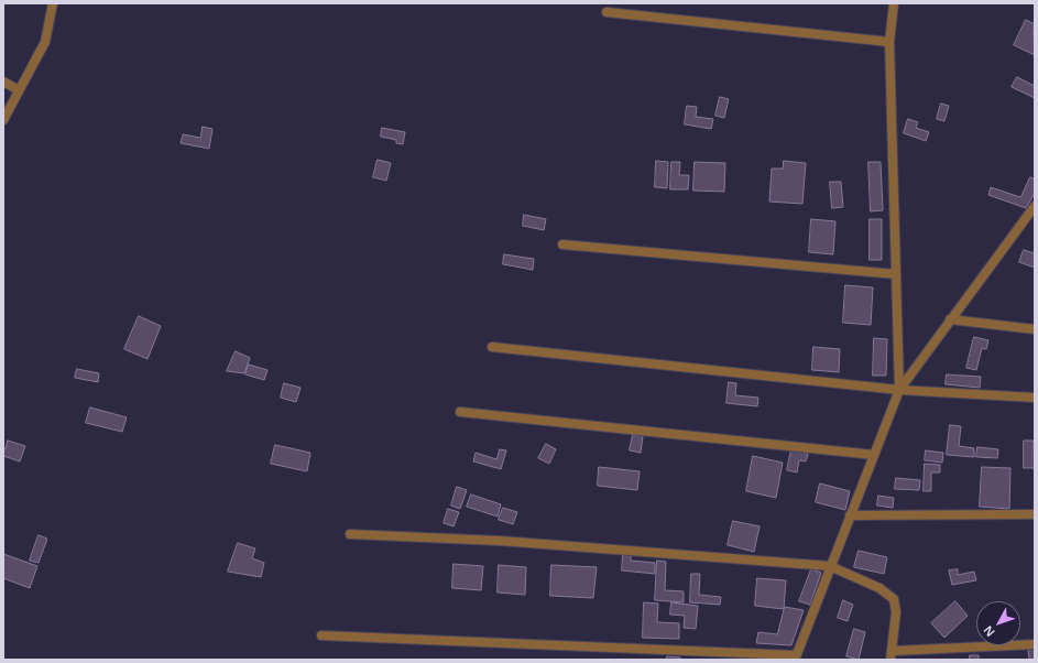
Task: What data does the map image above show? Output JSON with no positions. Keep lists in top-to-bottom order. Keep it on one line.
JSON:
{"north":"bottom left"}
